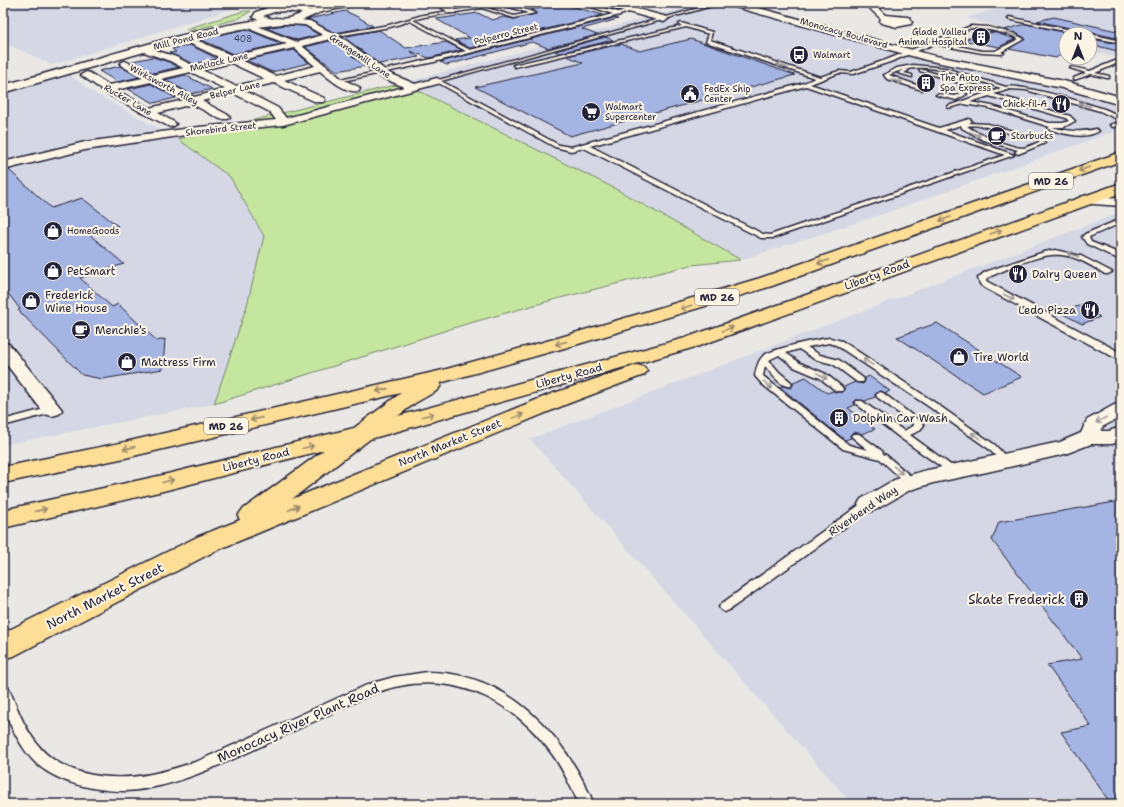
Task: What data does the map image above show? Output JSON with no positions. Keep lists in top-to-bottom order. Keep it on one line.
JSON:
{"streets":{"main road":["Monocacy Boulevard","Mill Pond Road","MD 26","Liberty Road","North Market Street"],"street":["Grangemill Lane","Matlock Lane","Wirksworth Alley","Belper Lane","Rucker Lane","Shorebird Street","Riverbend Way"],"lane":["Polperro Street","Monocacy River Plant Road"]},"crossings":[["Polperro Street","Grangemill Lane"],["Mill Pond Road","Grangemill Lane"],["Grangemill Lane","Matlock Lane"],["Grangemill Lane","Shorebird Street"],["Matlock Lane","Wirksworth Alley"],["Matlock Lane","Rucker Lane"],["Wirksworth Alley","Belper Lane"],["Belper Lane","Rucker Lane"],["MD 26","North Market Street"],["Liberty Road","North Market Street"]],"places":{"building":["Glade Valley Animal Hospital","The Auto Spa Express","Dolphin Car Wash","Skate Frederick"],"bus stop":["Walmart"],"public building":["FedEx Ship Center"],"restaurant":["Chick-fil-A","Dairy Queen","Ledo Pizza"],"supermarket":["Walmart Supercenter"],"cafe":["Starbucks","Menchie's"],"shop":["HomeGoods","PetSmart","Frederick Wine House","Tire World","Mattress Firm"]},"house_numbers":["408"],"north":"top"}
